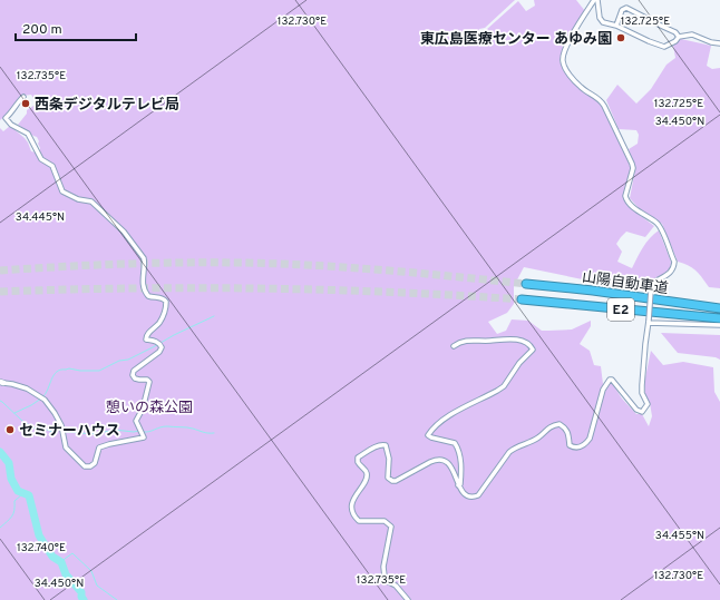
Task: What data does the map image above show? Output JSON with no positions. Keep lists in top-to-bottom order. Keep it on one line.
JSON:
{"streets":{"highway":["山陽自動車道","E2"]},"parks":["憩いの森公園"],"places":["東広島医療センター あゆみ園","西条デジタルテレビ局","セミナーハウス"],"scale_bar":"200 m","coordinates":["132.730°E","132.725°E","132.735°E","34.450°N","34.445°N","34.455°N","132.740°E"]}
